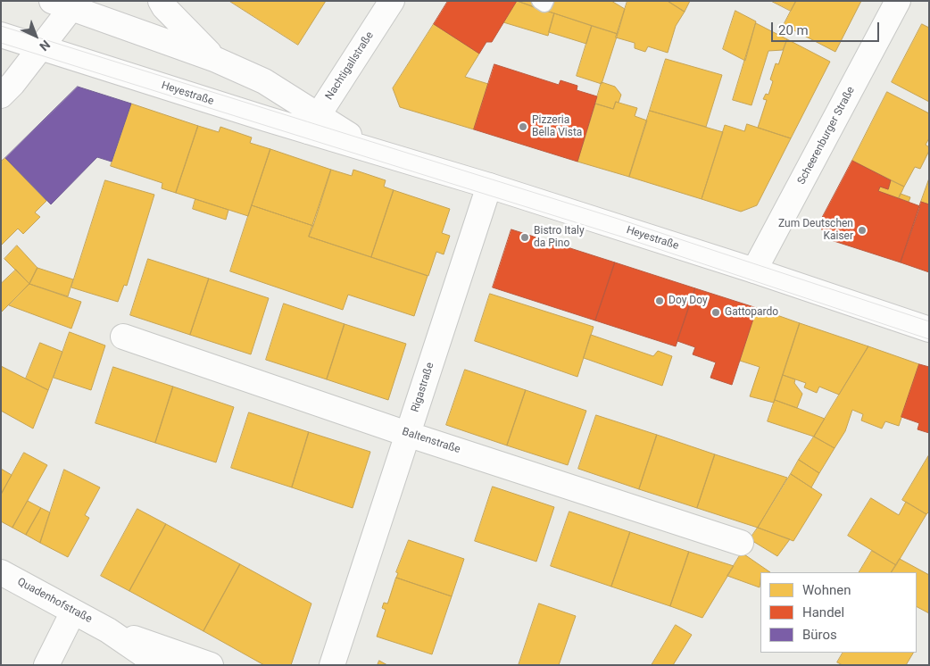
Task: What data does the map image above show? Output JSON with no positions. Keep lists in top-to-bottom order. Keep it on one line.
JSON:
{"streets":{"street":["Nachtigallstraße","Heyestraße","Scheerenburger Straße","Rigastraße","Baltenstraße","Quadenhofstraße"]},"crossings":[["Nachtigallstraße","Heyestraße"],["Heyestraße","Scheerenburger Straße"],["Heyestraße","Rigastraße"],["Rigastraße","Baltenstraße"]],"places":["Pizzeria Bella Vista","Zum Deutschen Kaiser","Bistro Italy da Pino","Doy Doy","Gattopardo"],"legend":["Wohnen","Handel","Büros"],"scale_bar":"20 m","north":"bottom right"}
